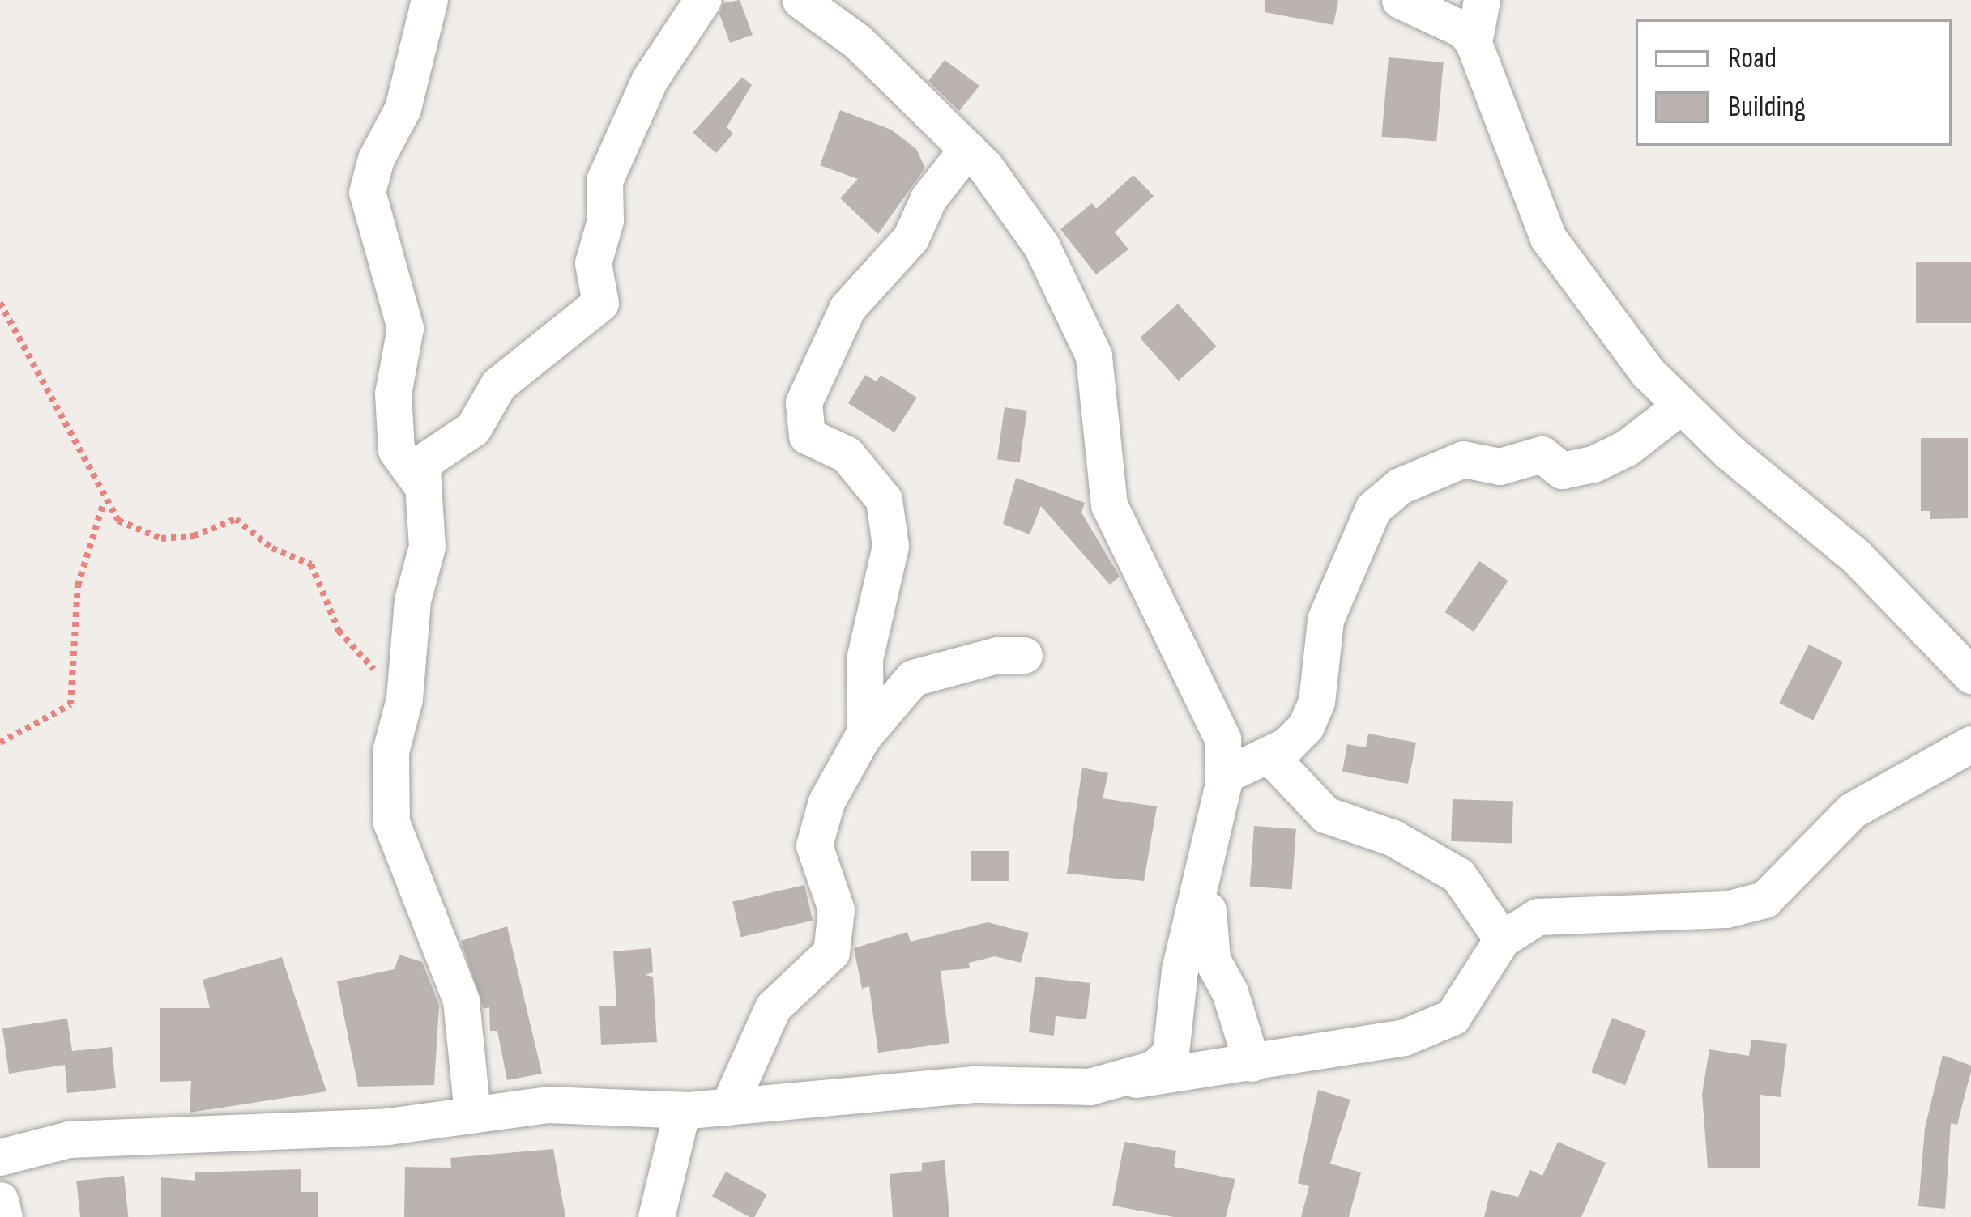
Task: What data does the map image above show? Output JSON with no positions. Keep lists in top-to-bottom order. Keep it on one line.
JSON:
{"legend":["Road","Building"]}
